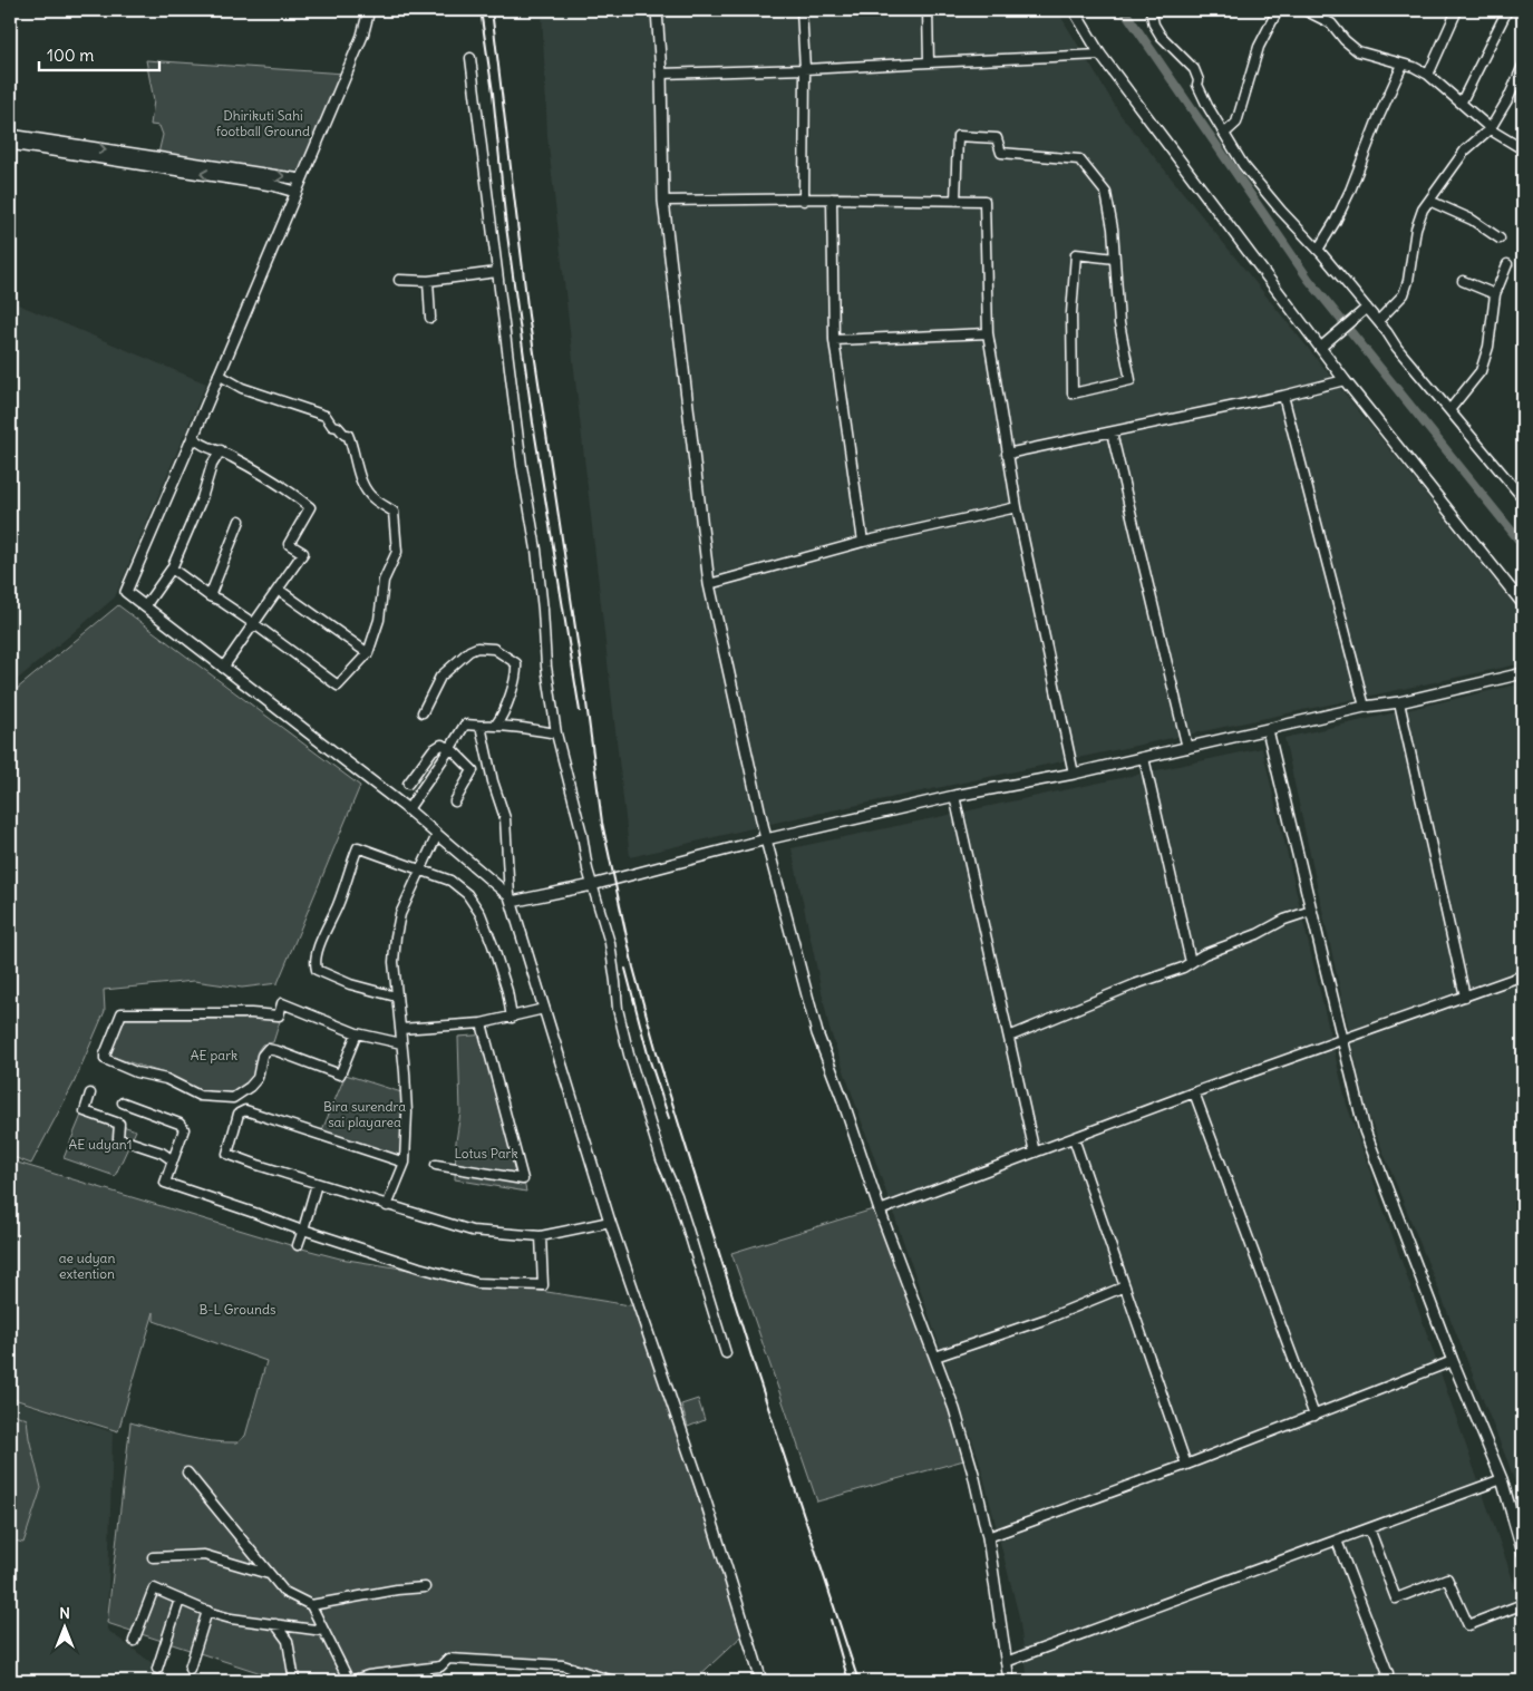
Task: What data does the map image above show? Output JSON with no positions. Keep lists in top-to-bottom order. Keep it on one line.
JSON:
{"parks":["Dhirikuti Sahi football Ground","AE park","Bira surendra sai playarea","AE udyan1","Lotus Park","ae udyan extention","B-L Grounds"],"scale_bar":"100 m","north":"top"}
